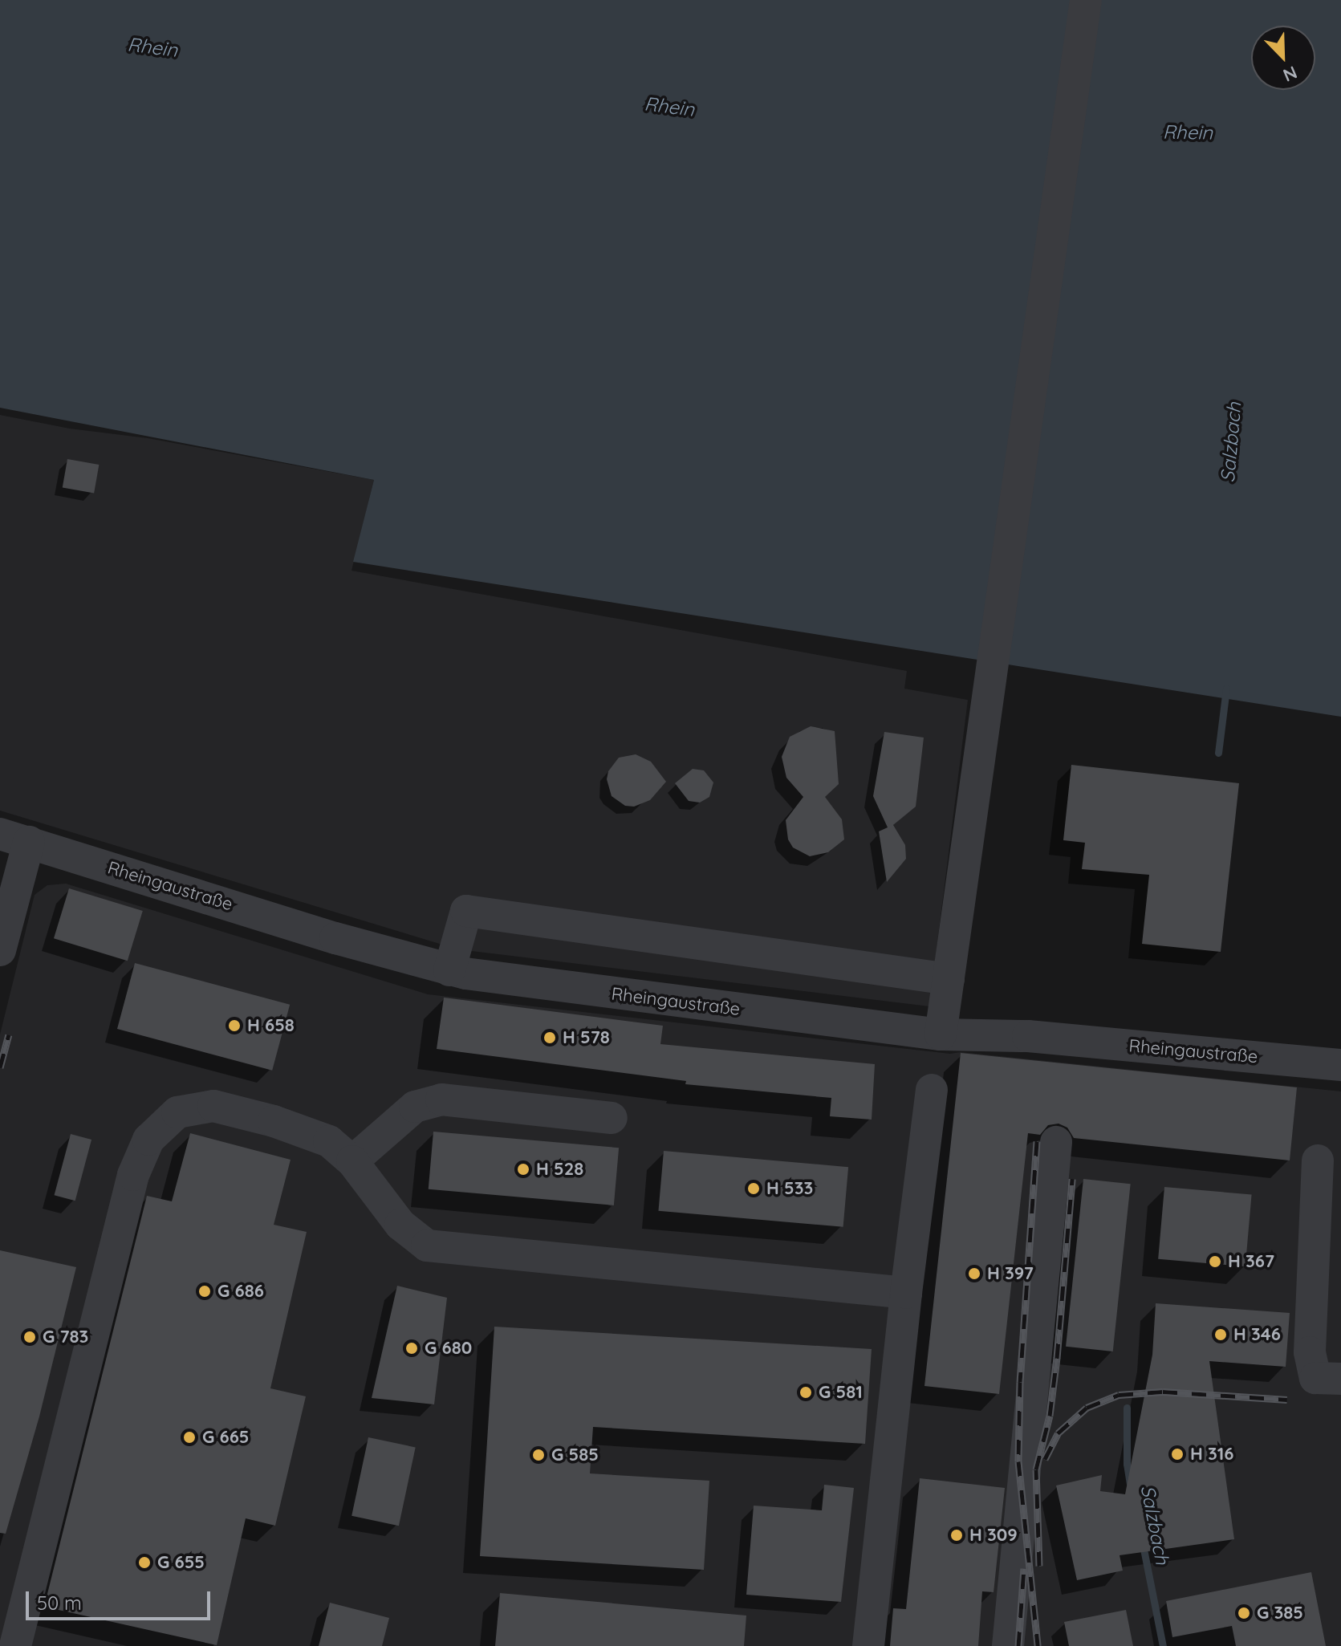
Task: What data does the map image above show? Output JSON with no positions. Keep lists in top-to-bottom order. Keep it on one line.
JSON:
{"streets":{"street":["Rheingaustraße"]},"water":["Rhein","Salzbach"],"places":["H 658","H 578","H 528","H 533","H 367","H 397","G 686","H 346","G 783","G 680","G 581","G 665","H 316","G 585","H 309","G 655","G 385"],"scale_bar":"50 m","north":"bottom right"}
